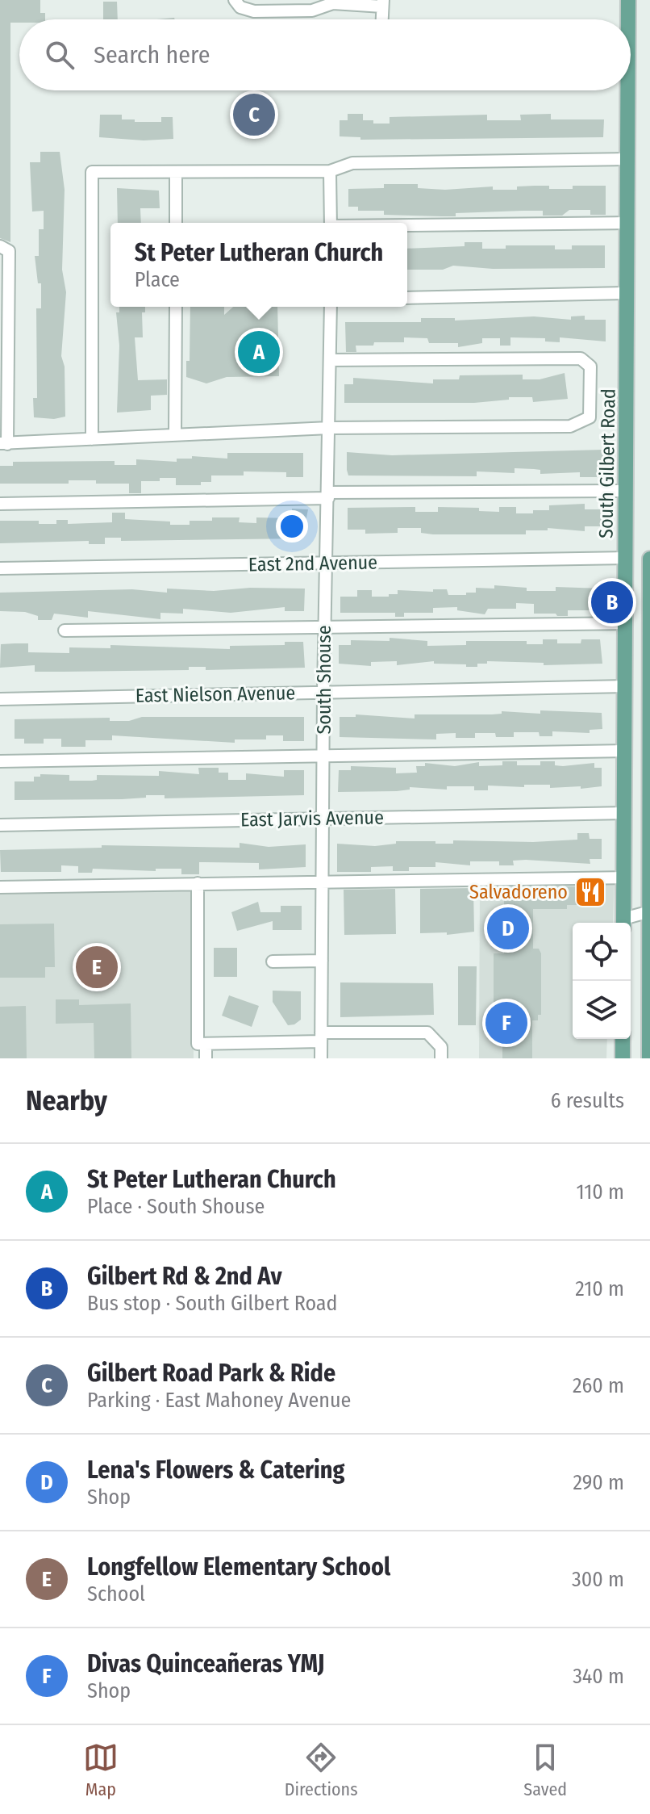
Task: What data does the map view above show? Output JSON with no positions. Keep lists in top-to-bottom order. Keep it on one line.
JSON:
{"streets":{"main road":["South Gilbert Road"],"street":["East 2nd Avenue","South Shouse","East Nielson Avenue","East Jarvis Avenue"]},"crossings":[["South Gilbert Road","East 2nd Avenue"],["South Gilbert Road","East Nielson Avenue"],["South Gilbert Road","East Jarvis Avenue"],["East 2nd Avenue","South Shouse"],["South Shouse","East Nielson Avenue"],["South Shouse","East Jarvis Avenue"]],"places":{"restaurant":["Salvadoreno"]},"page":{"search":"Search here","pins":["C","A","B","D","E","F"],"popup":["St Peter Lutheran Church","Place"],"heading":["Nearby","6 results"],"list":[{"mark":"A","name":"St Peter Lutheran Church","note":"Place · South Shouse","value":"110 m"},{"mark":"B","name":"Gilbert Rd & 2nd Av","note":"Bus stop · South Gilbert Road","value":"210 m"},{"mark":"C","name":"Gilbert Road Park & Ride","note":"Parking · East Mahoney Avenue","value":"260 m"},{"mark":"D","name":"Lena's Flowers & Catering","note":"Shop","value":"290 m"},{"mark":"E","name":"Longfellow Elementary School","note":"School","value":"300 m"},{"mark":"F","name":"Divas Quinceañeras YMJ","note":"Shop","value":"340 m"}],"nav":["Map","Directions","Saved"]}}
